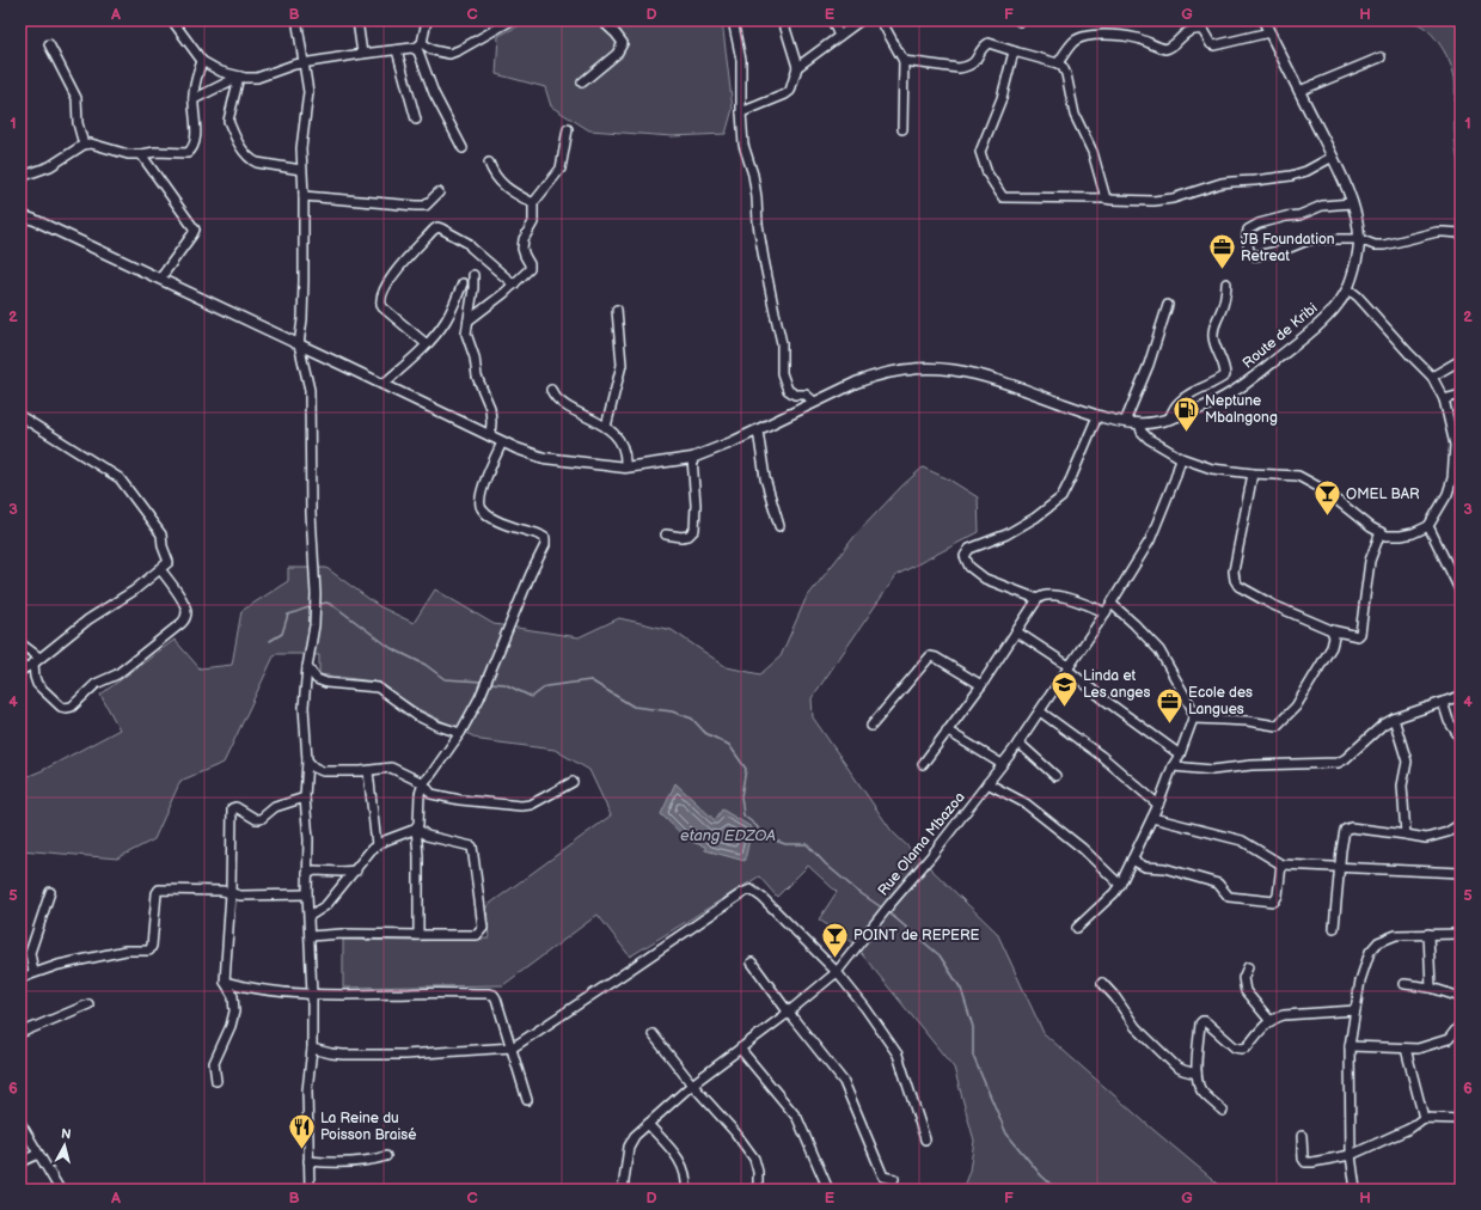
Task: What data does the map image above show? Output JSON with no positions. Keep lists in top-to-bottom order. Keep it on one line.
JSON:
{"streets":{"main road":["Route de Kribi"],"street":["Rue Olama Mbazoa"]},"water":["etang EDZOA"],"places":{"office":["JB Foundation Retreat","Ecole des Langues"],"fuel station":["Neptune Mbalngong"],"bar":["OMEL BAR","POINT de REPERE"],"school or university":["Linda et Les anges"],"restaurant":["La Reine du Poisson Braisé"]},"north":"top","grid":{"columns":["A","B","C","D","E","F","G","H"],"rows":["1","2","3","4","5","6"]}}
